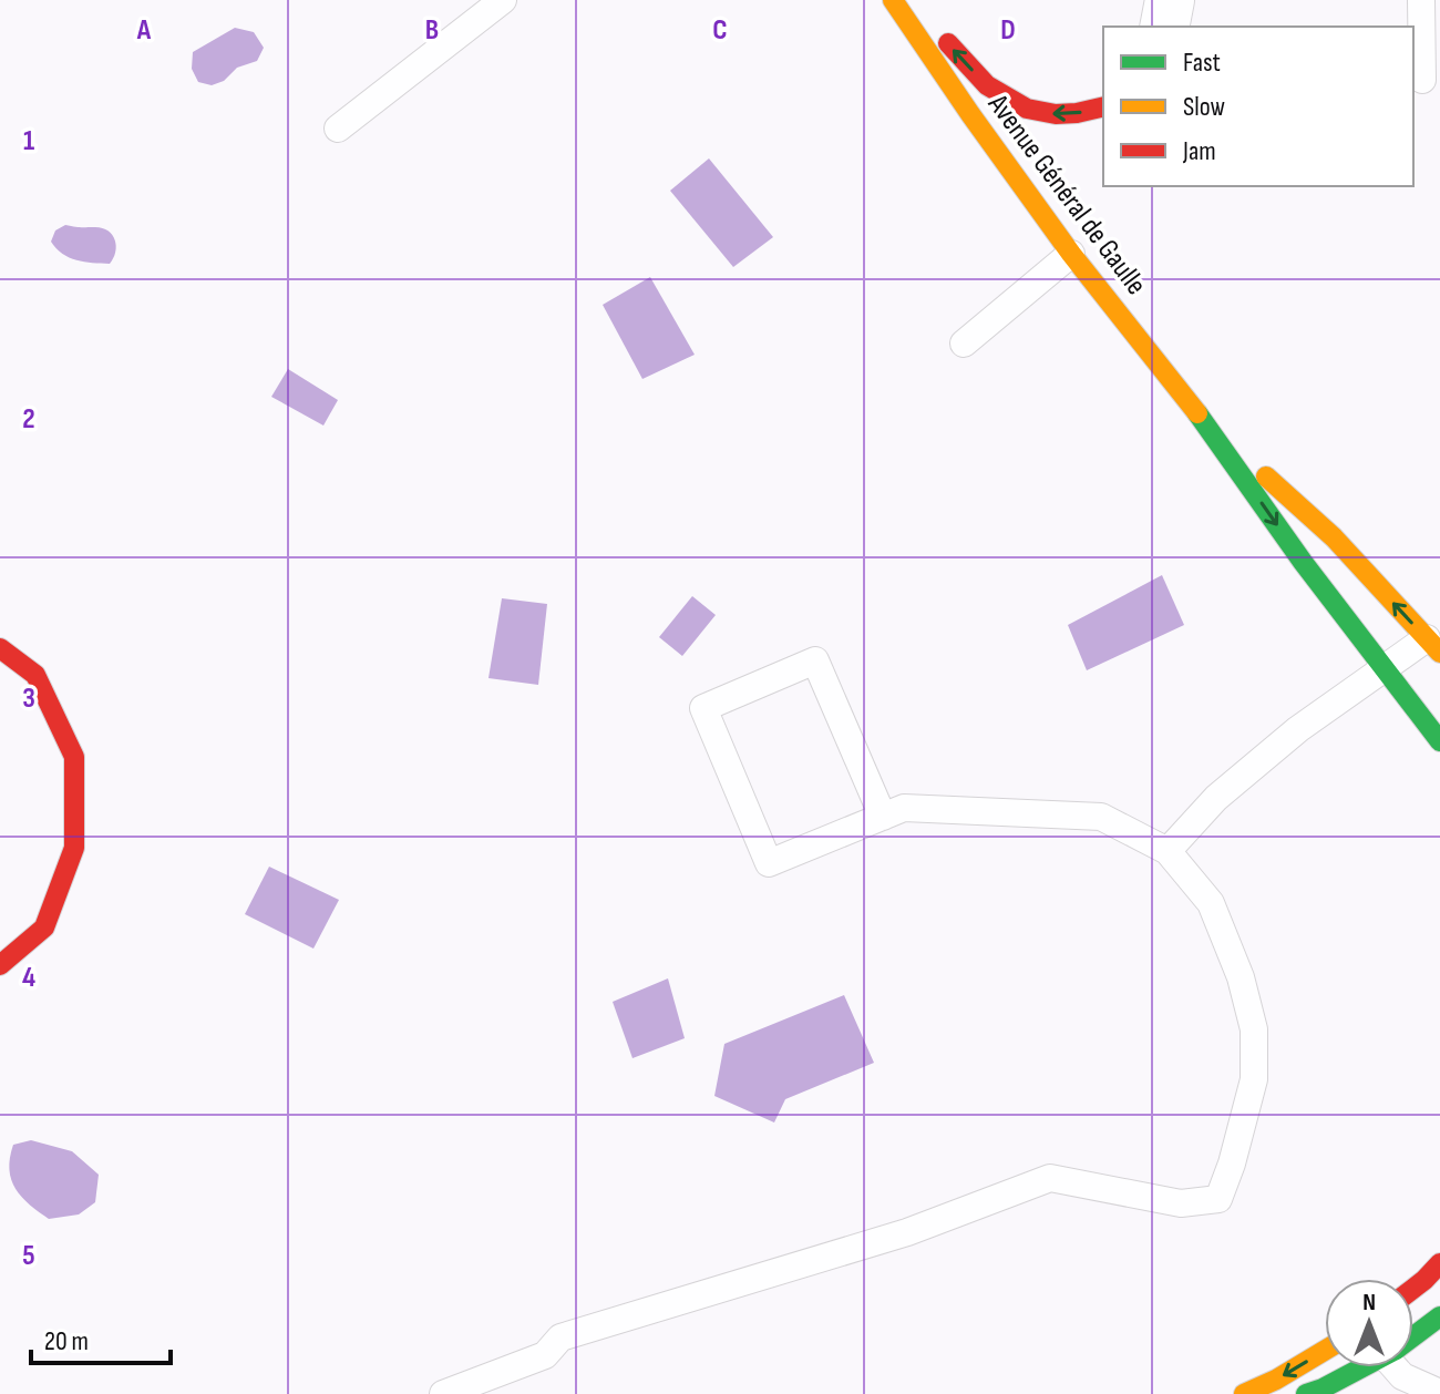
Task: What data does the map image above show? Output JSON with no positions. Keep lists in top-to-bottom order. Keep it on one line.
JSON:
{"streets":{"main road":["Avenue Général de Gaulle"]},"legend":["Fast","Slow","Jam"],"scale_bar":"20 m","north":"top","grid":{"columns":["A","B","C","D"],"rows":["1","2","3","4","5"]}}
